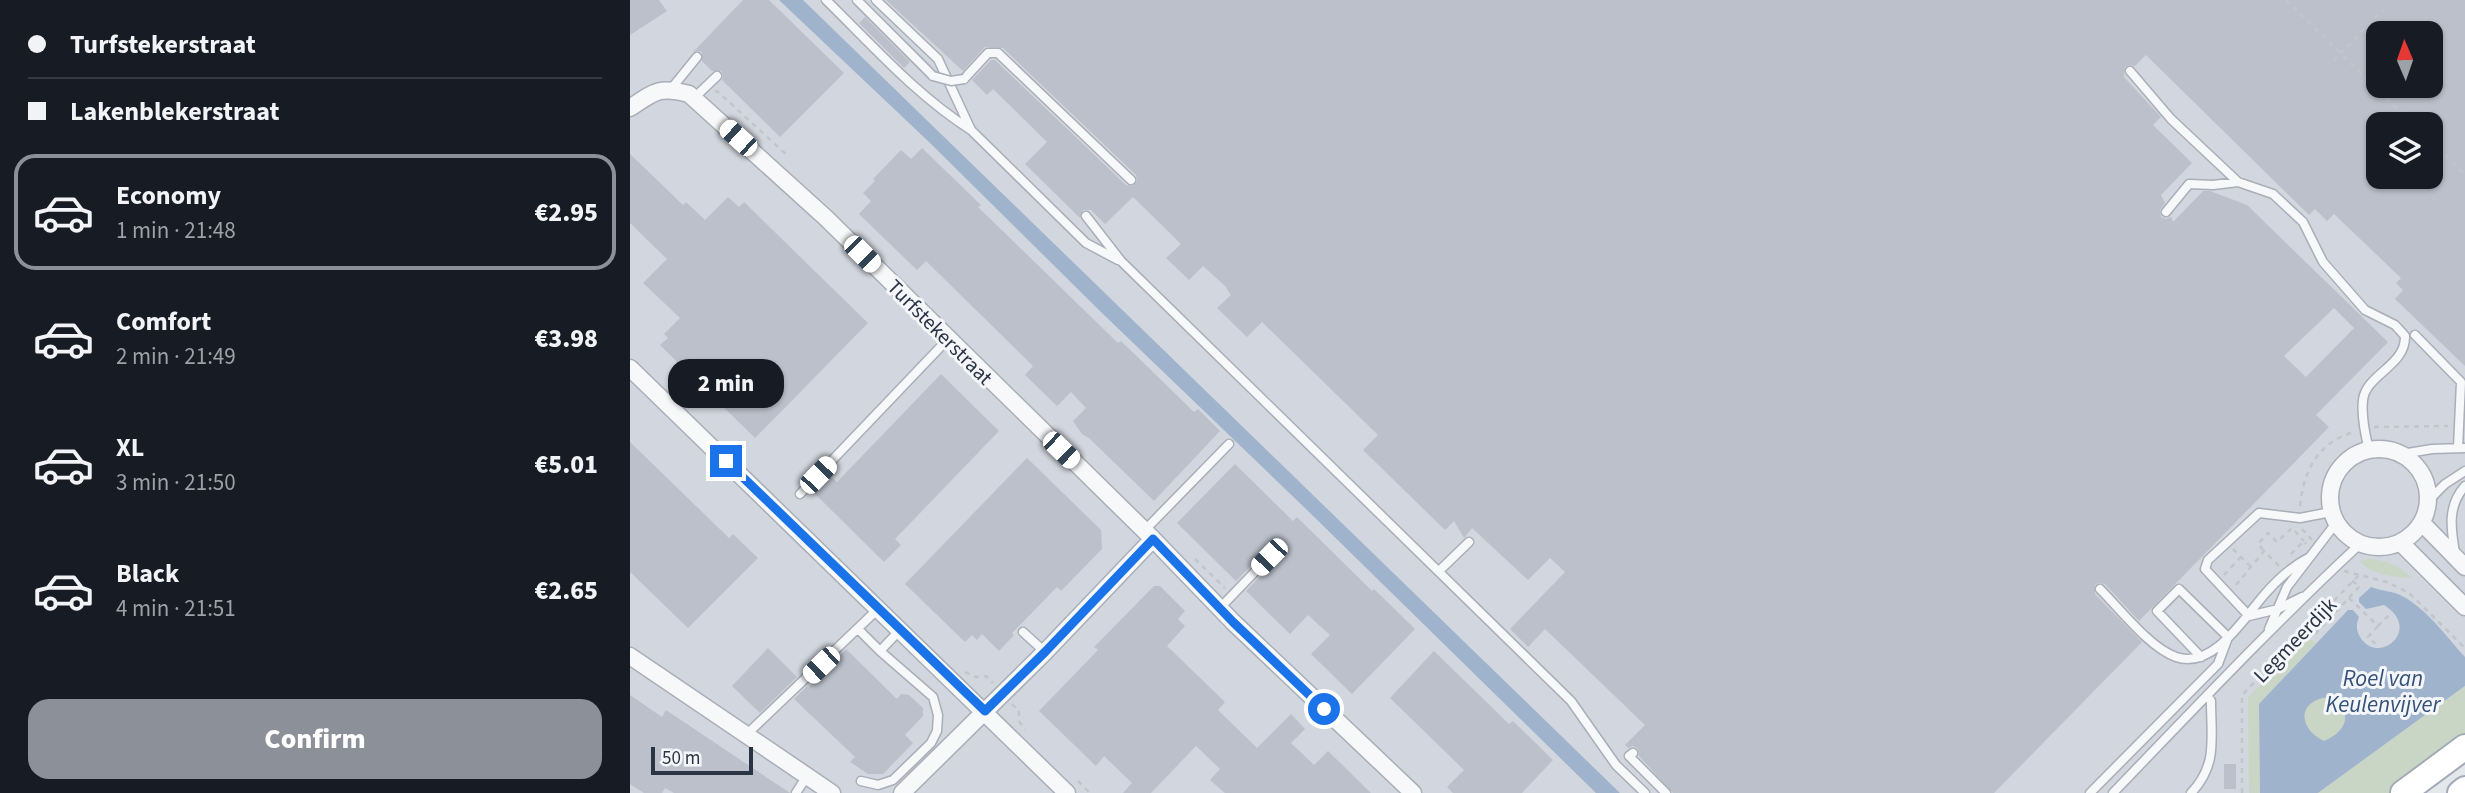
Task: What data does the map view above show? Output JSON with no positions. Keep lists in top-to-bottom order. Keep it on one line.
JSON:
{"streets":{"street":["Turfstekerstraat"],"path":["Legmeerdijk"]},"water":["Roel van Keulenvijver"],"scale_bar":"50 m","north":"top","page":{"banner":["Turfstekerstraat","Lakenblekerstraat"],"list":[{"name":"Economy","note":"1 min · 21:48","value":"€2.95"},{"name":"Comfort","note":"2 min · 21:49","value":"€3.98"},{"name":"XL","note":"3 min · 21:50","value":"€5.01"},{"name":"Black","note":"4 min · 21:51","value":"€2.65"}],"bubble":"2 min","buttons":"Confirm","scale":"50 m"}}
